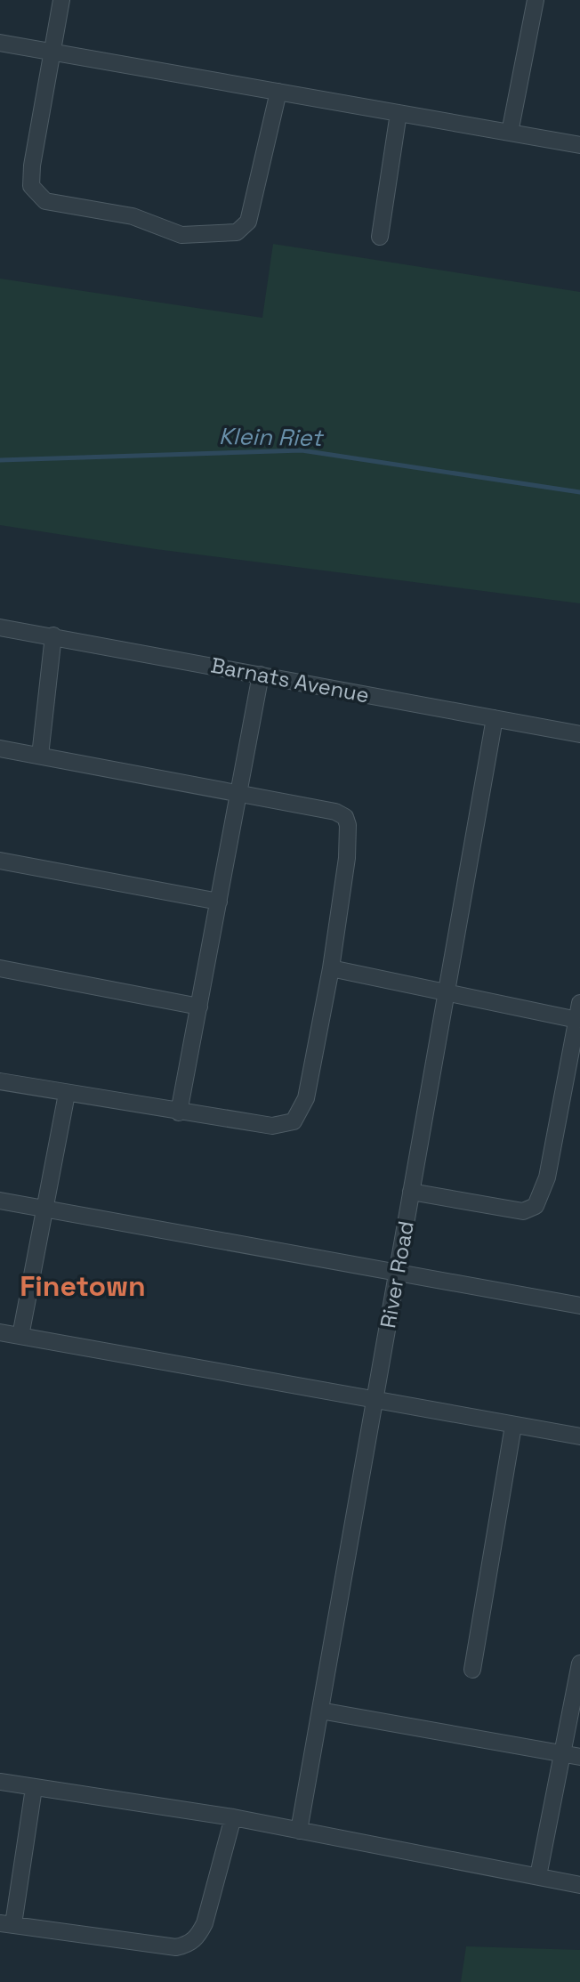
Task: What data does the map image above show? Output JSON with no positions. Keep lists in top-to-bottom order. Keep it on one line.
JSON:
{"streets":{"street":["Barnats Avenue","River Road"]},"crossings":[["Barnats Avenue","River Road"]],"districts":["Finetown"],"water":["Klein Riet"]}
